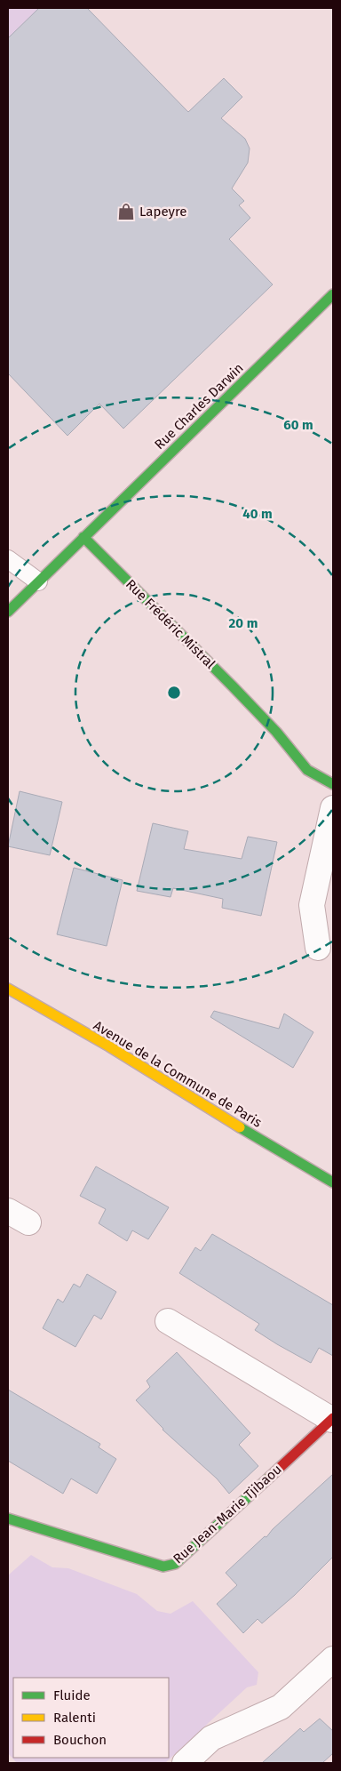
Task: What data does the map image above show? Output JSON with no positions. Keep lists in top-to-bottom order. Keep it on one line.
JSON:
{"streets":{"street":["Rue Charles Darwin","Rue Frédéric Mistral","Avenue de la Commune de Paris","Rue Jean-Marie Tjibaou"]},"crossings":[["Rue Charles Darwin","Rue Frédéric Mistral"]],"places":{"shop":["Lapeyre"]},"legend":["Fluide","Ralenti","Bouchon"],"rings":["60 m","40 m","20 m"]}
